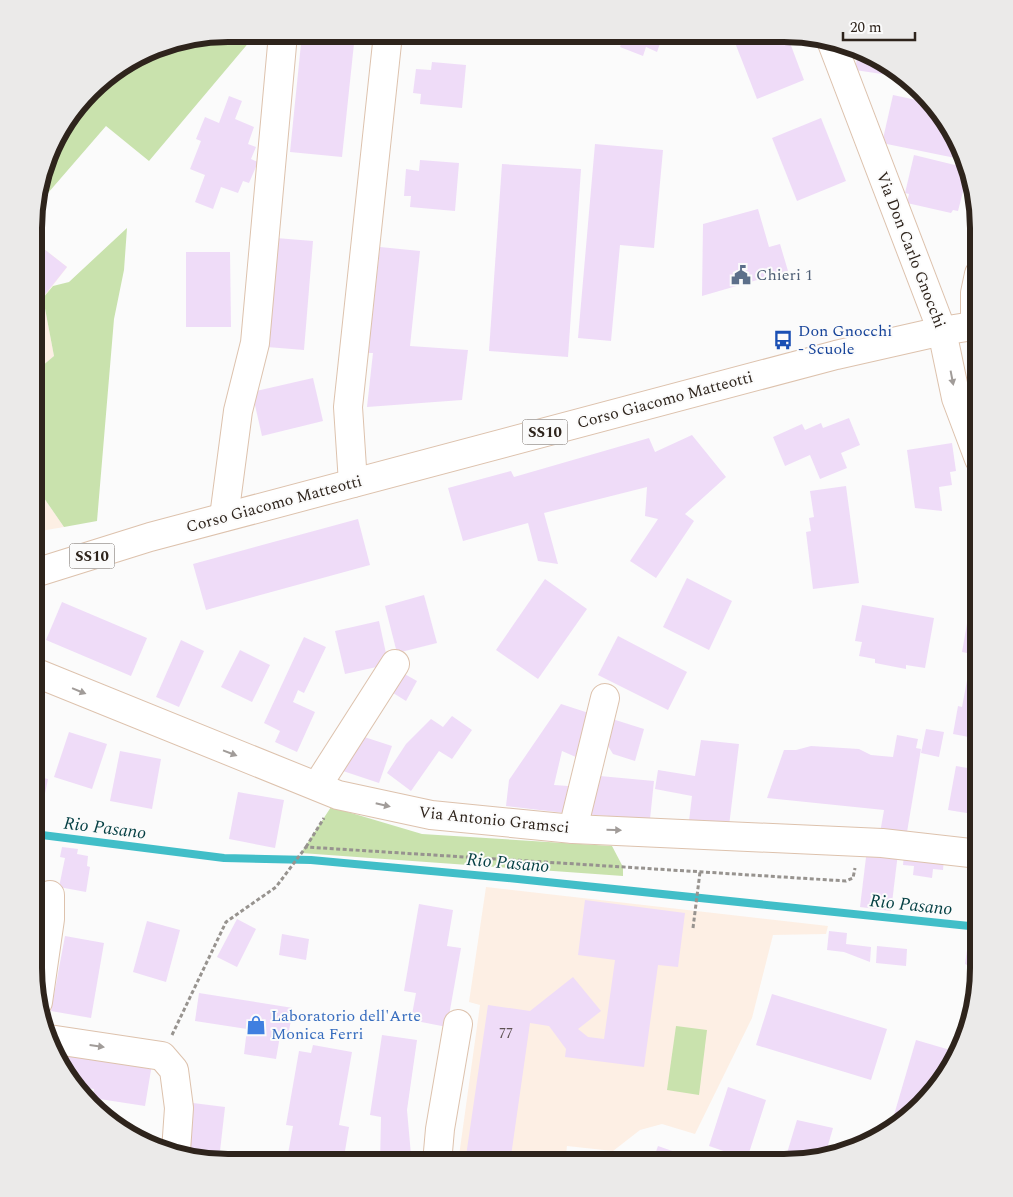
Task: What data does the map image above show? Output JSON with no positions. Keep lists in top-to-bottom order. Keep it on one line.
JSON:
{"streets":{"street":["Via Don Carlo Gnocchi","Corso Giacomo Matteotti","SS10","Via Antonio Gramsci"]},"crossings":[["Via Don Carlo Gnocchi","Corso Giacomo Matteotti"]],"one_way":["Via Antonio Gramsci"],"water":["Rio Pasano"],"places":{"public building":["Chieri 1"],"bus stop":["Don Gnocchi - Scuole"],"shop":["Laboratorio dell'Arte Monica Ferri"]},"house_numbers":["77"],"scale_bar":"20 m"}
